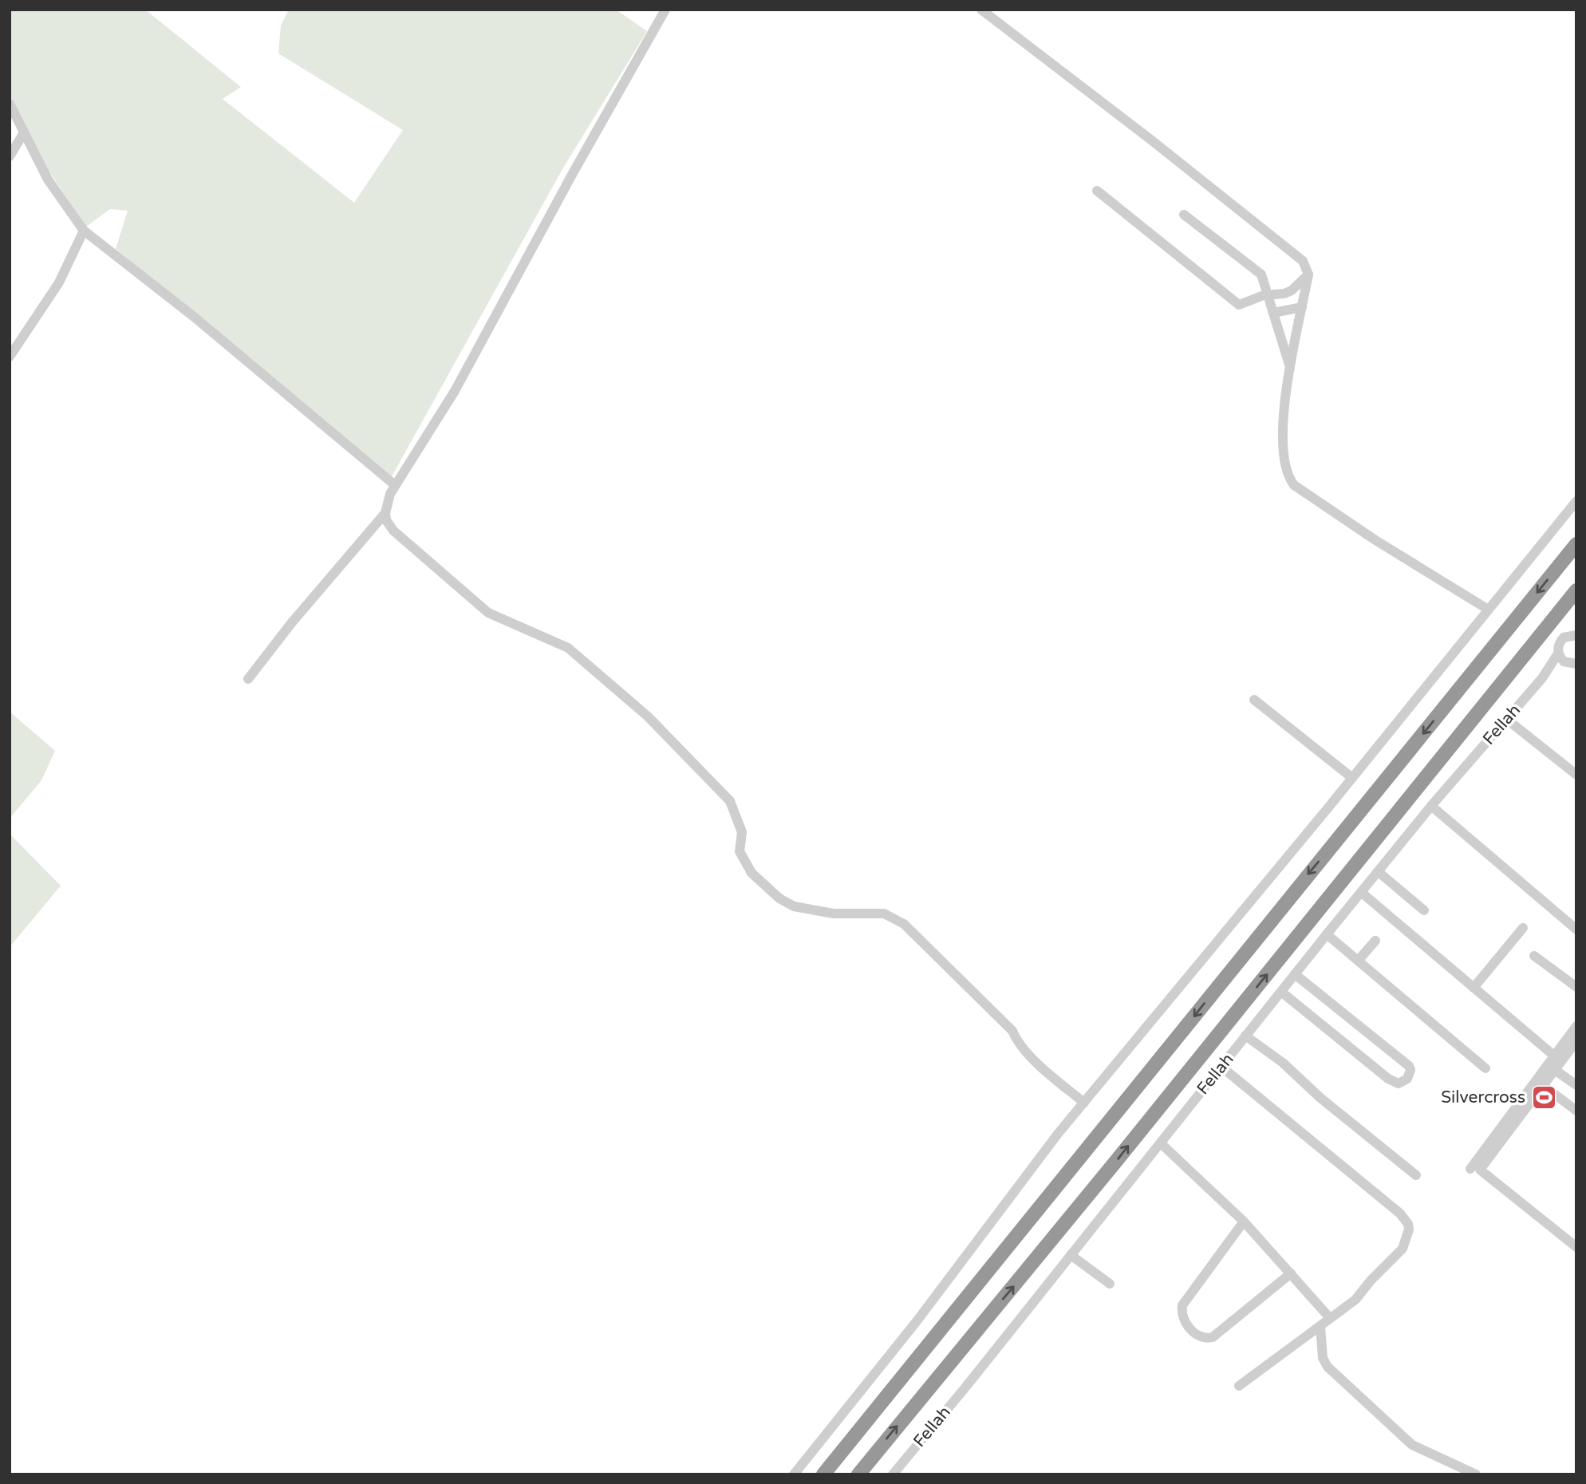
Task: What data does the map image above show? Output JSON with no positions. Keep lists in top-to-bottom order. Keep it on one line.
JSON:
{"streets":{"street":["Fellah"]},"places":{"sports":["Silvercross"]}}
